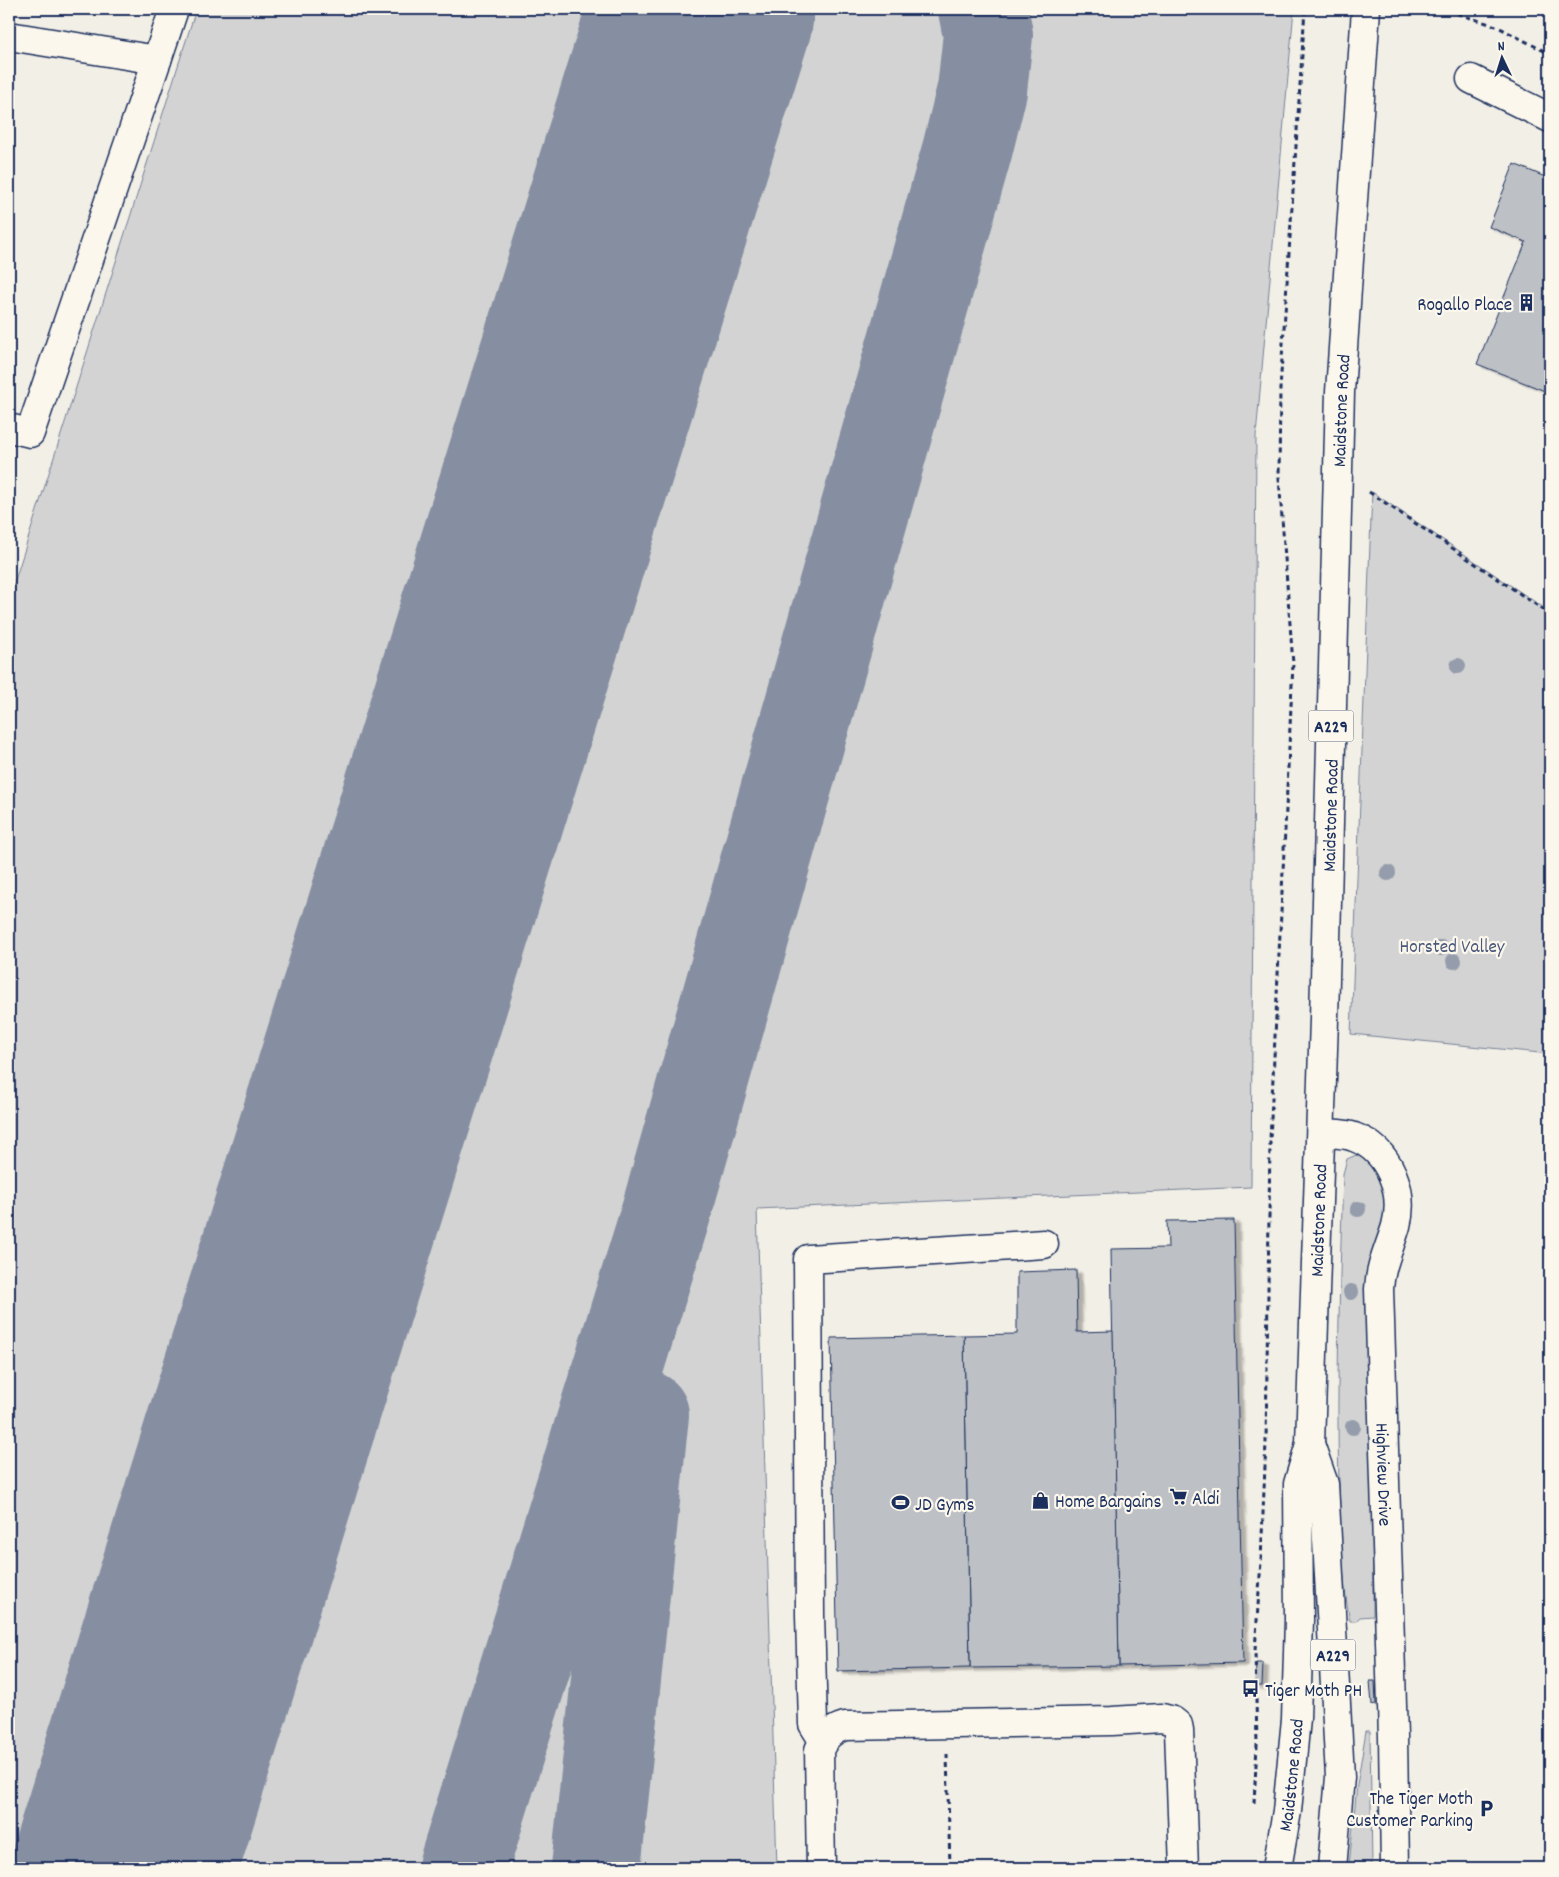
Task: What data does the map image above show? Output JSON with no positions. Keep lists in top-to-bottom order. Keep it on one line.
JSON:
{"streets":{"main road":["Maidstone Road","A229","Highview Drive"]},"crossings":[["Maidstone Road","Highview Drive"]],"parks":["Horsted Valley"],"places":{"building":["Rogallo Place"],"supermarket":["Aldi"],"shop":["Home Bargains"],"sports":["JD Gyms"],"bus stop":["Tiger Moth PH"],"parking":["The Tiger Moth Customer Parking"]},"north":"top"}
